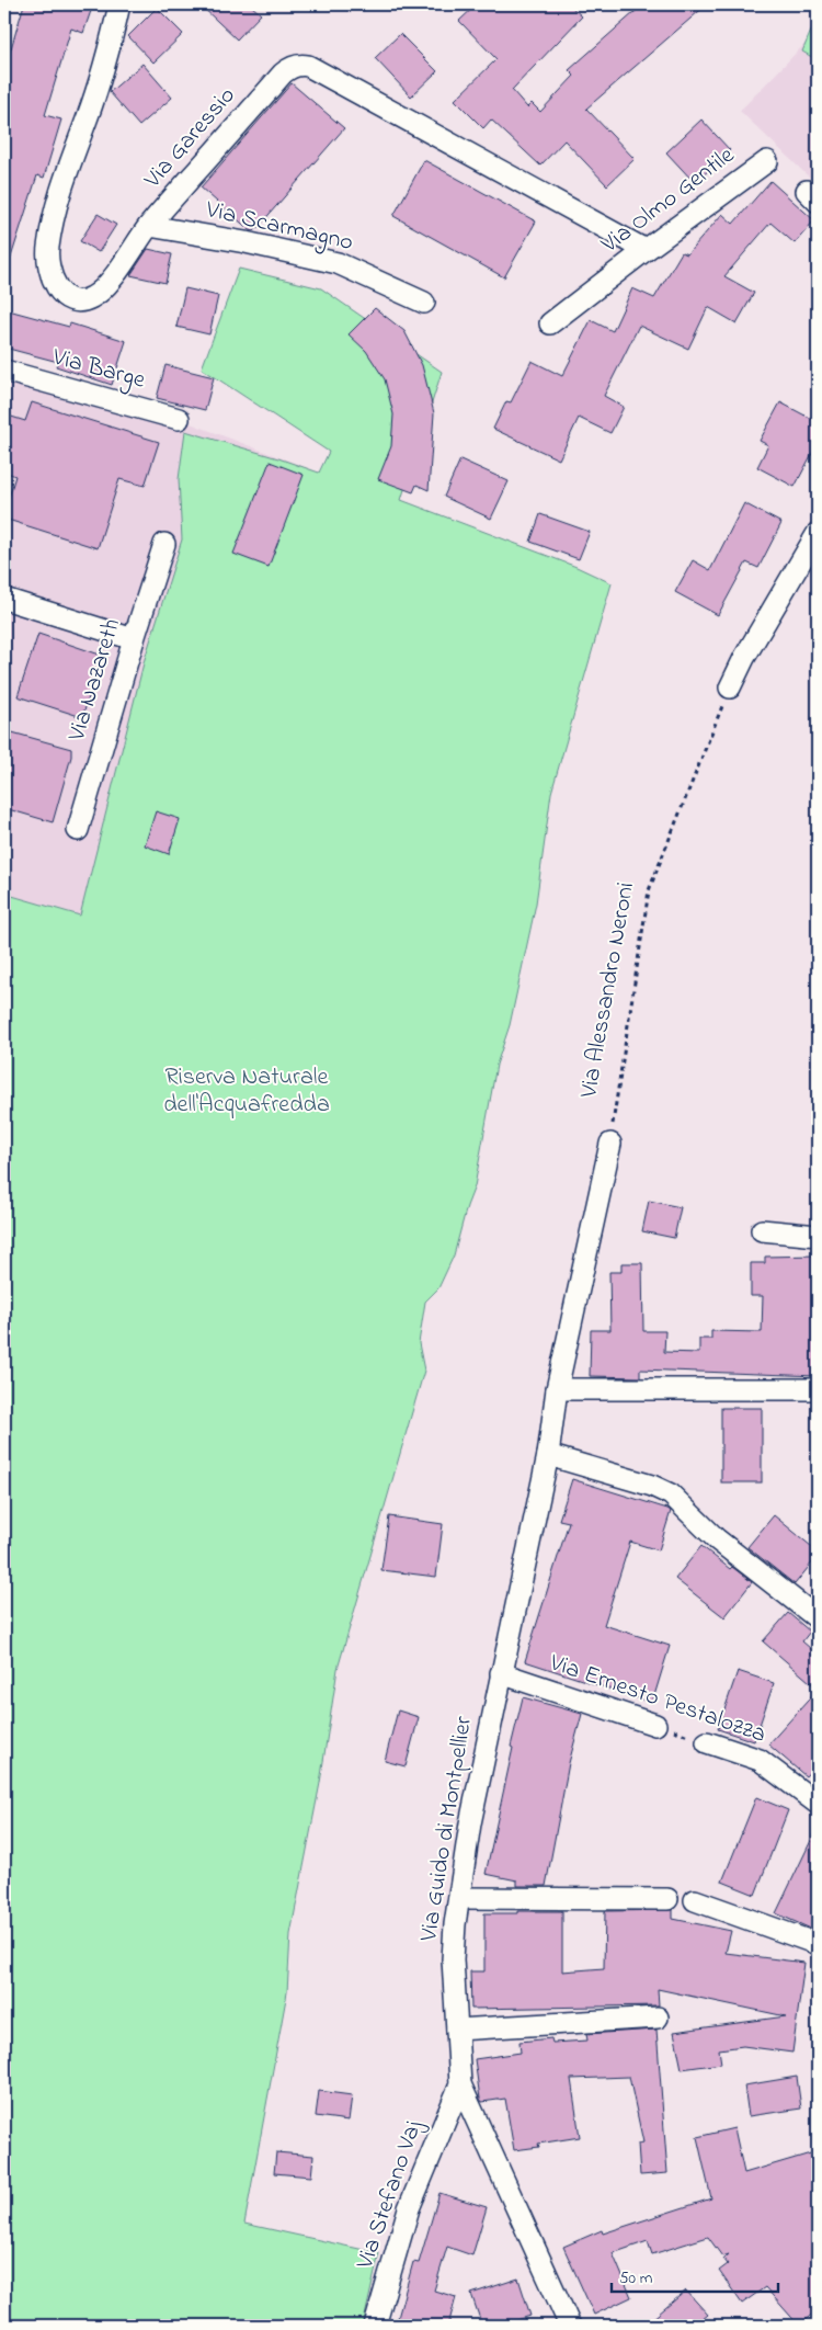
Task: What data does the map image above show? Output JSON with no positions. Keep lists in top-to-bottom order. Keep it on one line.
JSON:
{"streets":{"street":["Via Garessio","Via Olmo Gentile","Via Scarmagno","Via Barge","Via Nazareth","Via Ernesto Pestalozza","Via Guido di Montpellier","Via Stefano Vaj"],"path":["Via Alessandro Neroni"]},"crossings":[["Via Garessio","Via Olmo Gentile"],["Via Garessio","Via Scarmagno"],["Via Ernesto Pestalozza","Via Guido di Montpellier"],["Via Guido di Montpellier","Via Stefano Vaj"]],"parks":["Riserva Naturale dell'Acquafredda"],"scale_bar":"50 m"}
